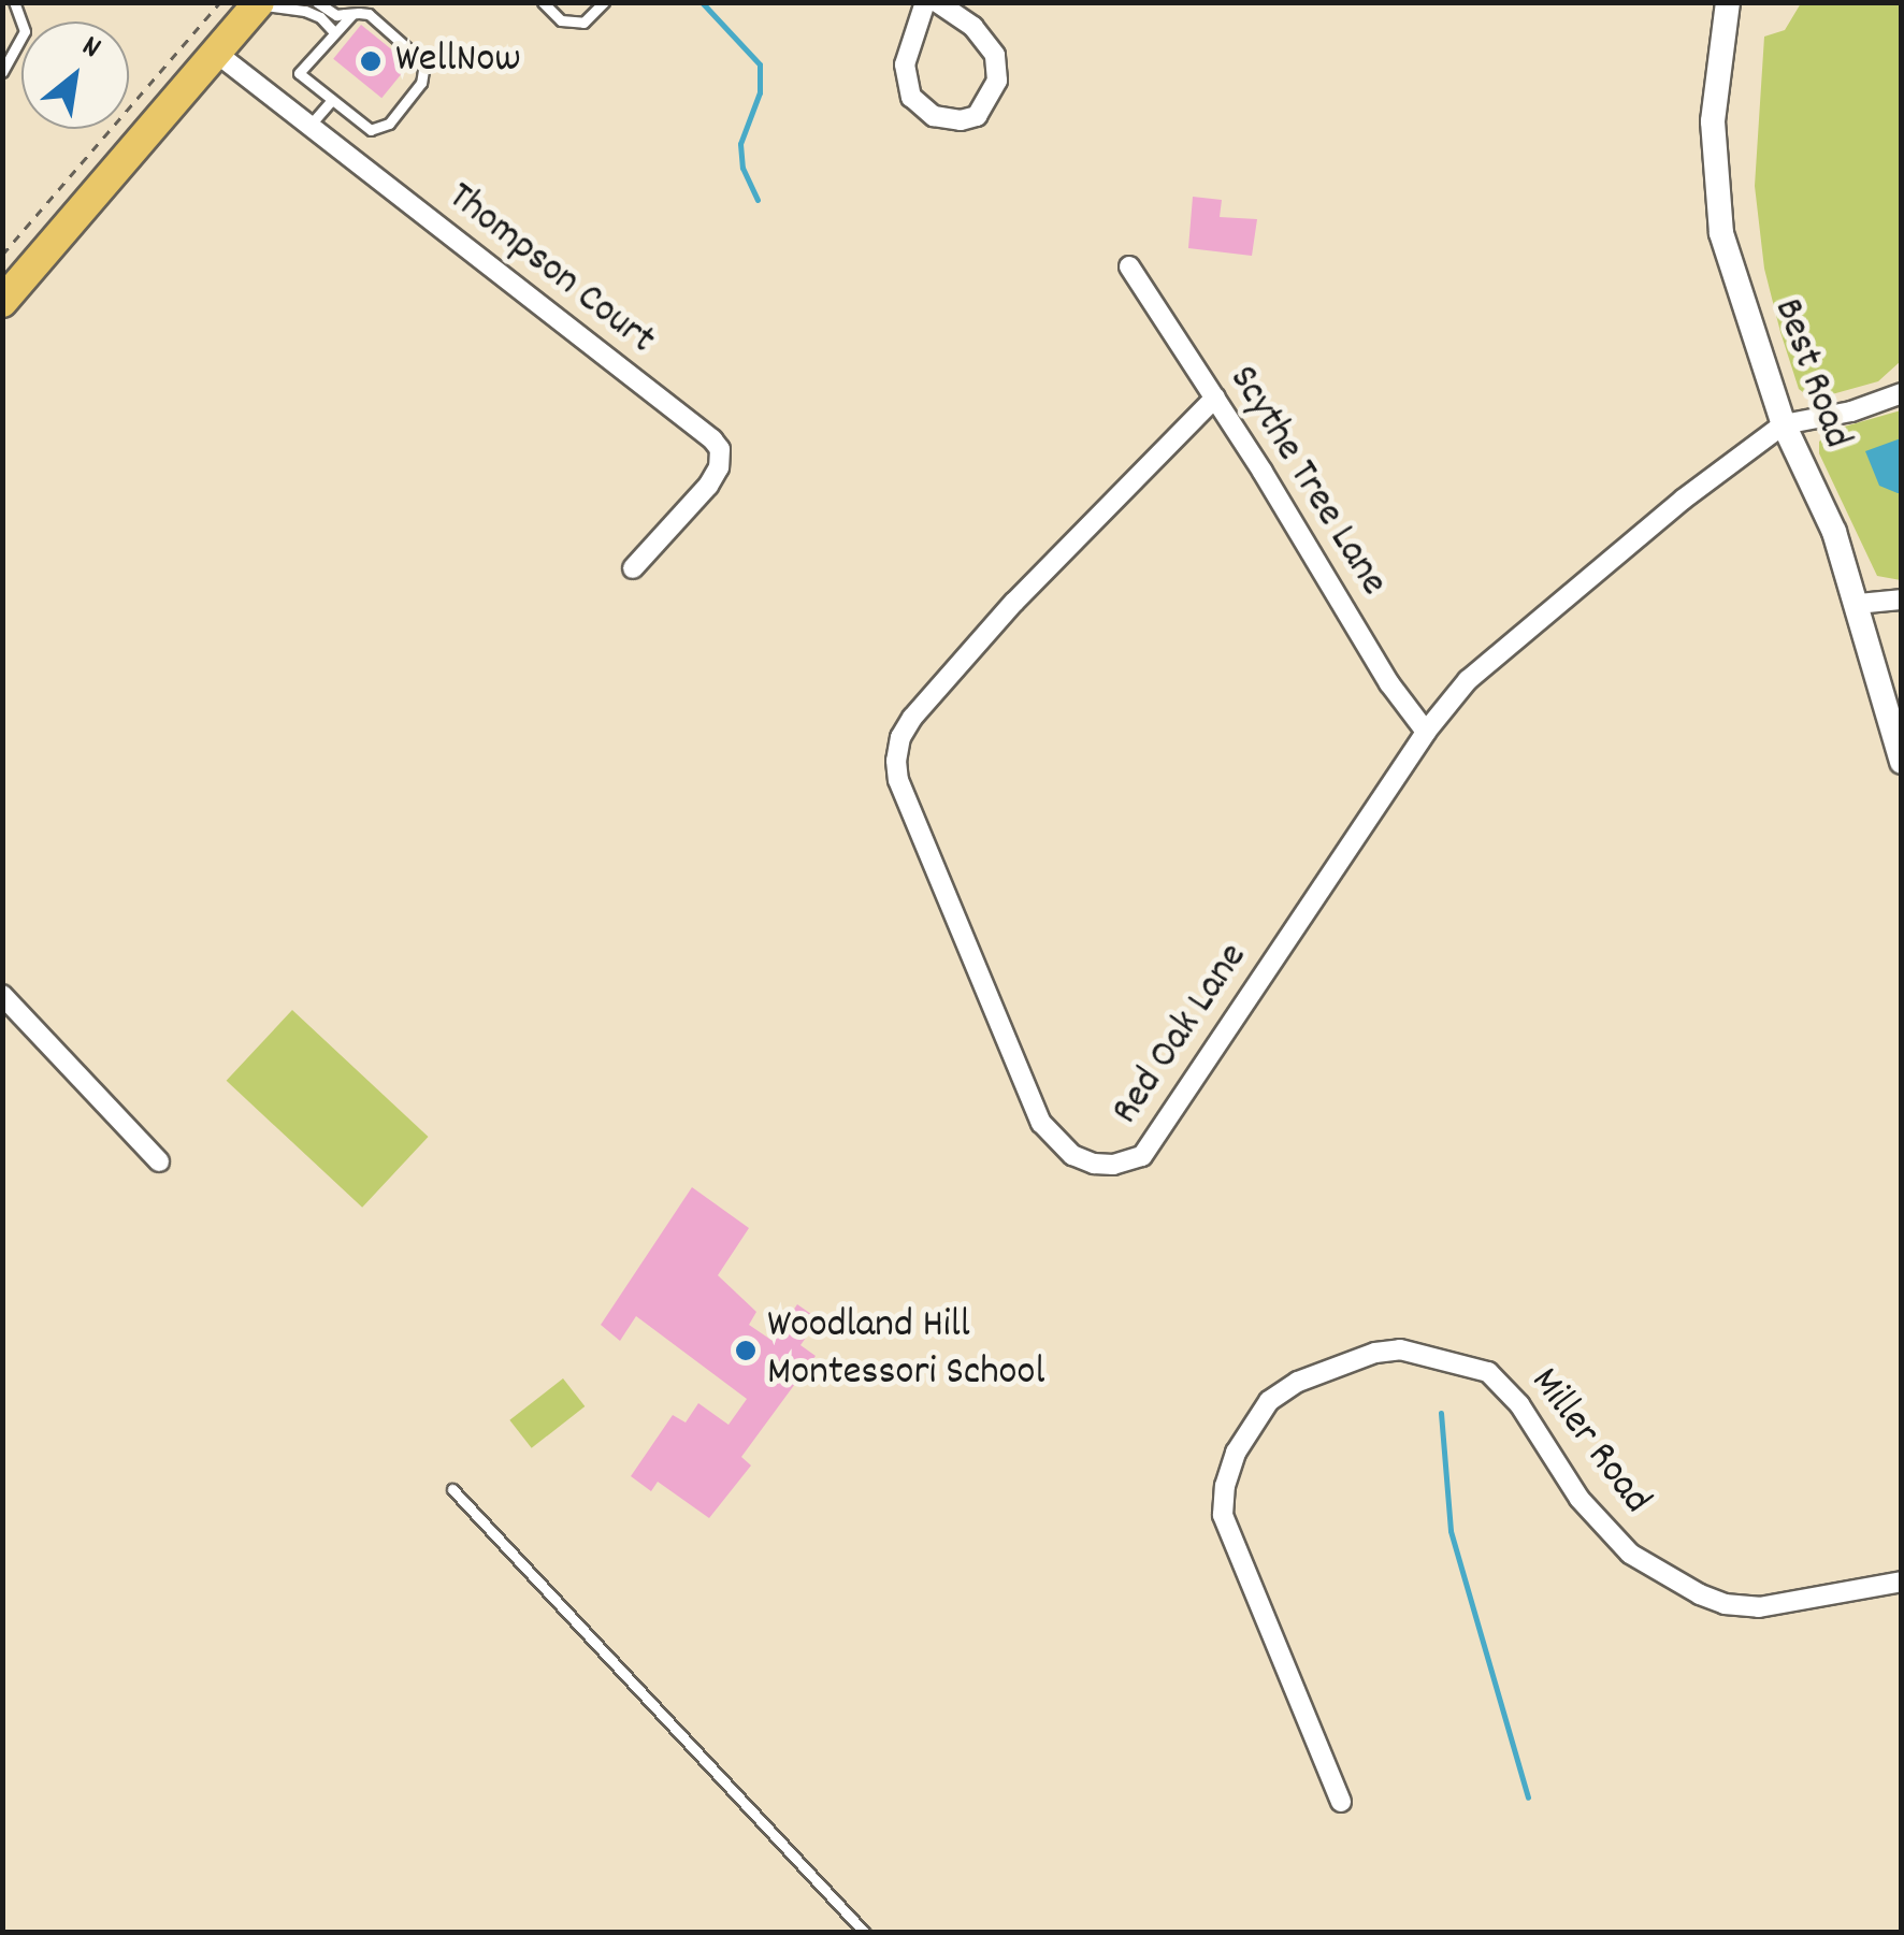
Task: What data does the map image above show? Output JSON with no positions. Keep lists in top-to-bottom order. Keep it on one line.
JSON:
{"streets":{"street":["Thompson Court","Best Road","Scythe Tree Lane","Red Oak Lane","Miller Road"]},"crossings":[["Best Road","Red Oak Lane"],["Scythe Tree Lane","Red Oak Lane"]],"places":["WellNow","Woodland Hill Montessori School"],"north":"top right"}
